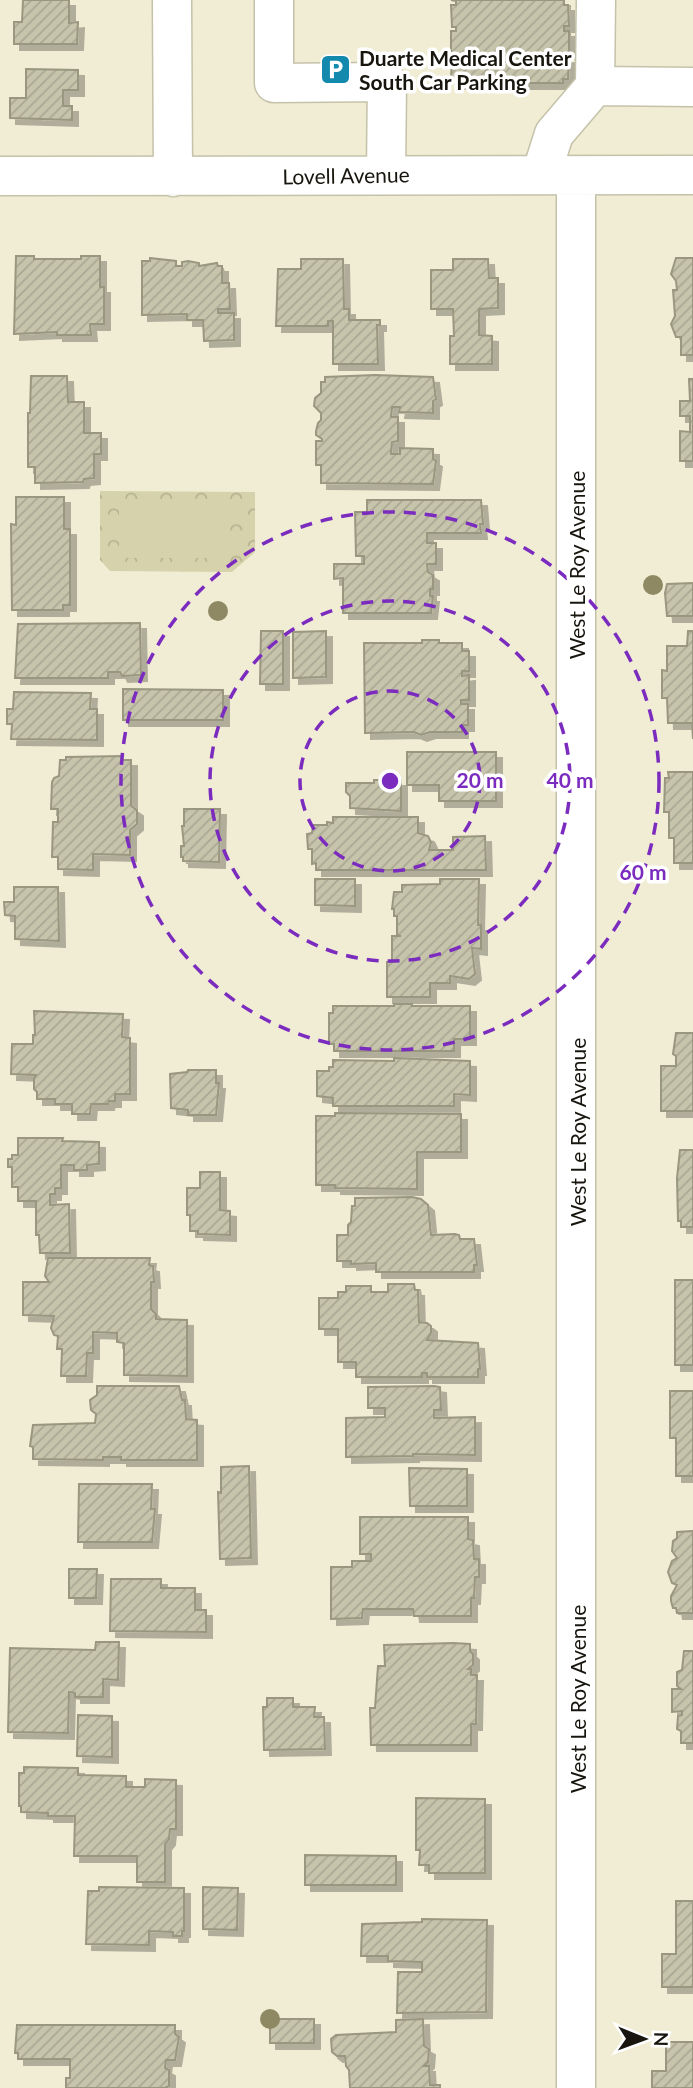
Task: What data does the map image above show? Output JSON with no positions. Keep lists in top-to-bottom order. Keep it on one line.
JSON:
{"streets":{"street":["Lovell Avenue","West Le Roy Avenue"]},"crossings":[["Lovell Avenue","West Le Roy Avenue"]],"places":{"parking":["Duarte Medical Center South Car Parking"]},"north":"right","rings":["20 m","40 m","60 m"]}
